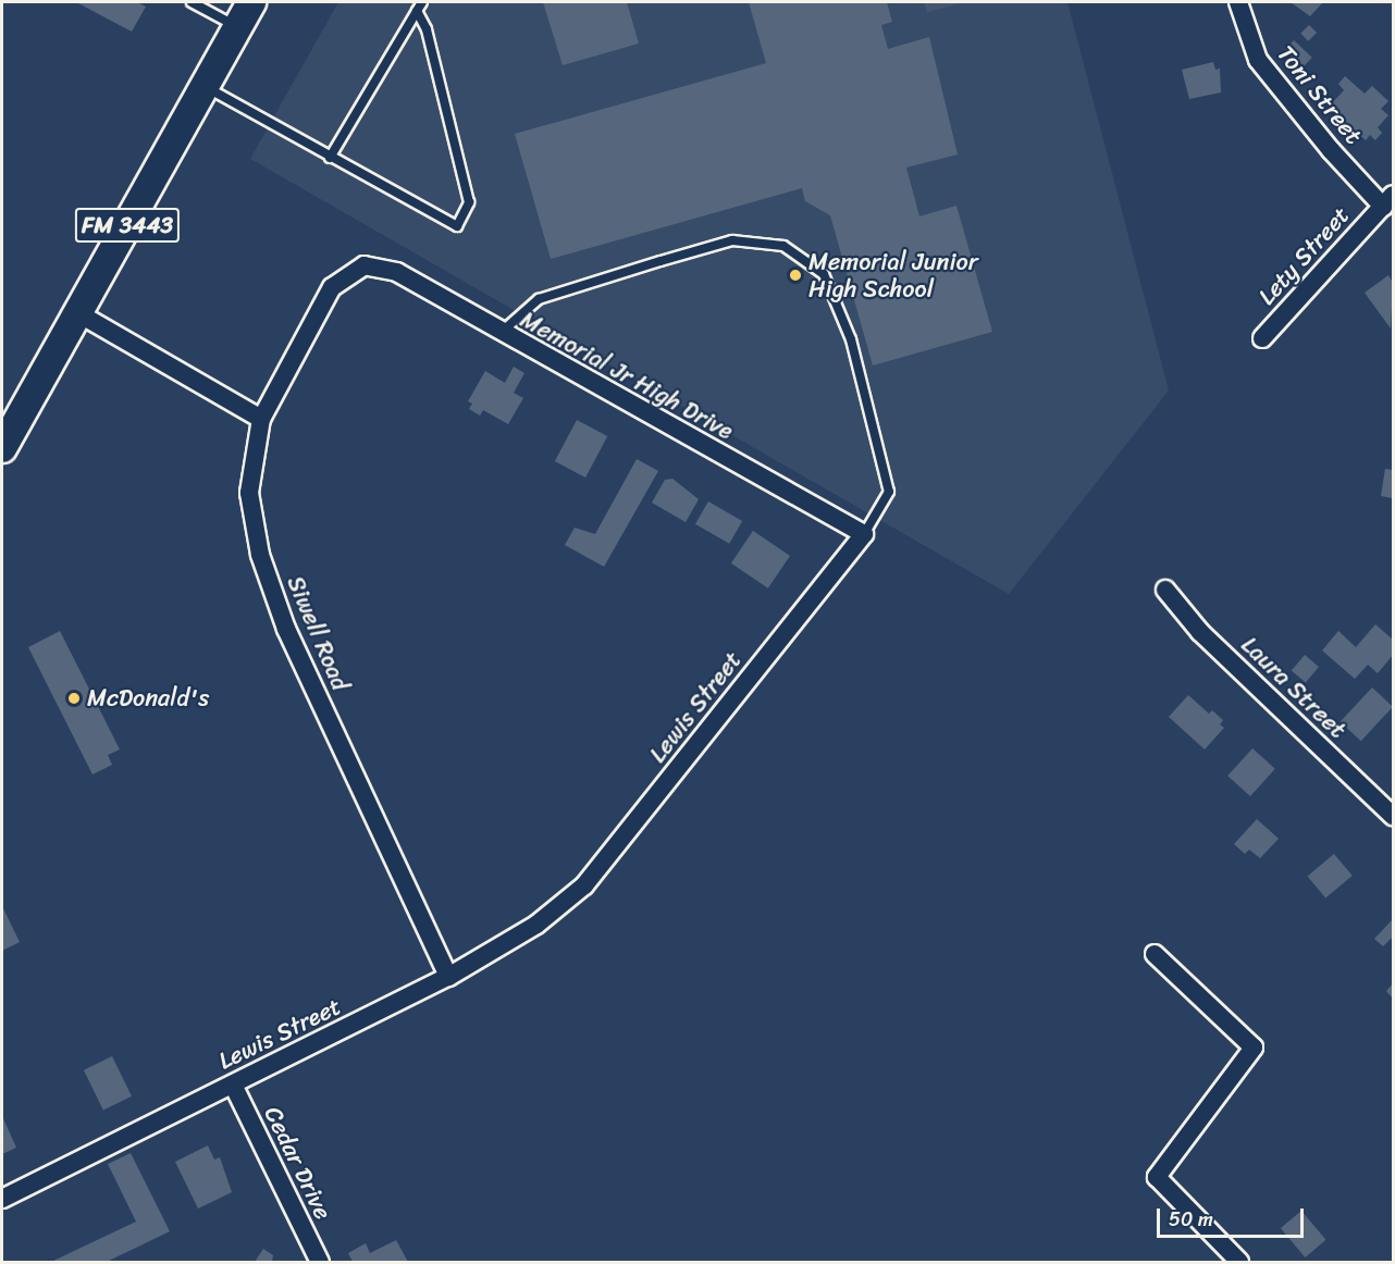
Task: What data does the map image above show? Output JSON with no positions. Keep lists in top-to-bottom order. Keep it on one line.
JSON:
{"streets":{"main road":["FM 3443"],"street":["Toni Street","Lety Street","Memorial Jr High Drive","Siwell Road","Laura Street","Lewis Street","Cedar Drive"]},"crossings":[["Toni Street","Lety Street"],["Memorial Jr High Drive","Siwell Road"],["Memorial Jr High Drive","Lewis Street"],["Siwell Road","Lewis Street"],["Lewis Street","Cedar Drive"]],"places":["Memorial Junior High School","McDonald's"],"scale_bar":"50 m"}
